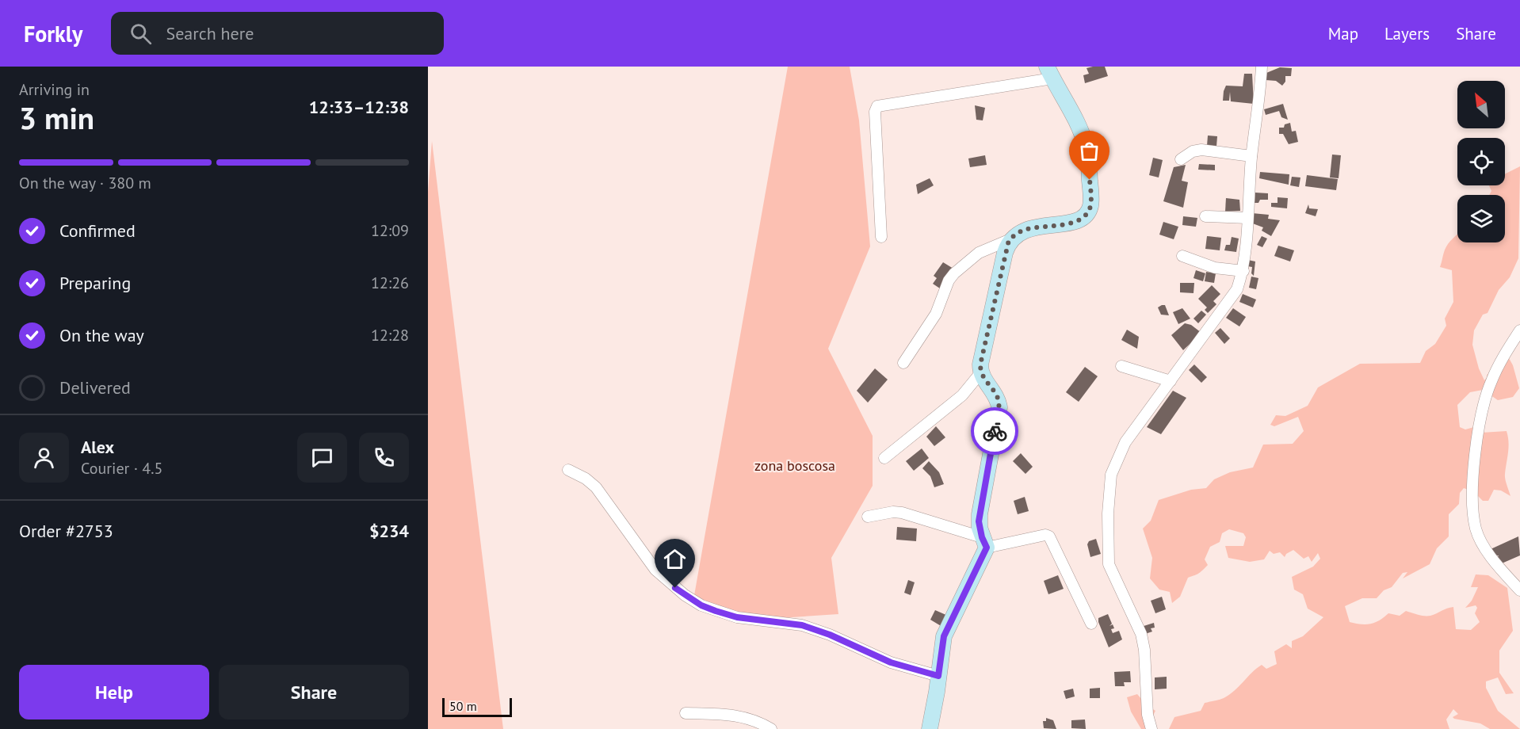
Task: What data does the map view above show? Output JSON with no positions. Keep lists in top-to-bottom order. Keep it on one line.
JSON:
{"parks":["zona boscosa"],"scale_bar":"50 m","north":"top left","page":{"header":"Forkly","search":"Search here","nav":["Map","Layers","Share"],"heading":["3 min","Arriving in","12:33–12:38"],"panel":["Alex","Courier · 4.5","Order #2753","$234"],"bar":"On the way · 380 m","list":[["Confirmed","12:09"],["Preparing","12:26"],["On the way","12:28"],"Delivered"],"buttons":["Help","Share"],"scale":"50 m"}}
